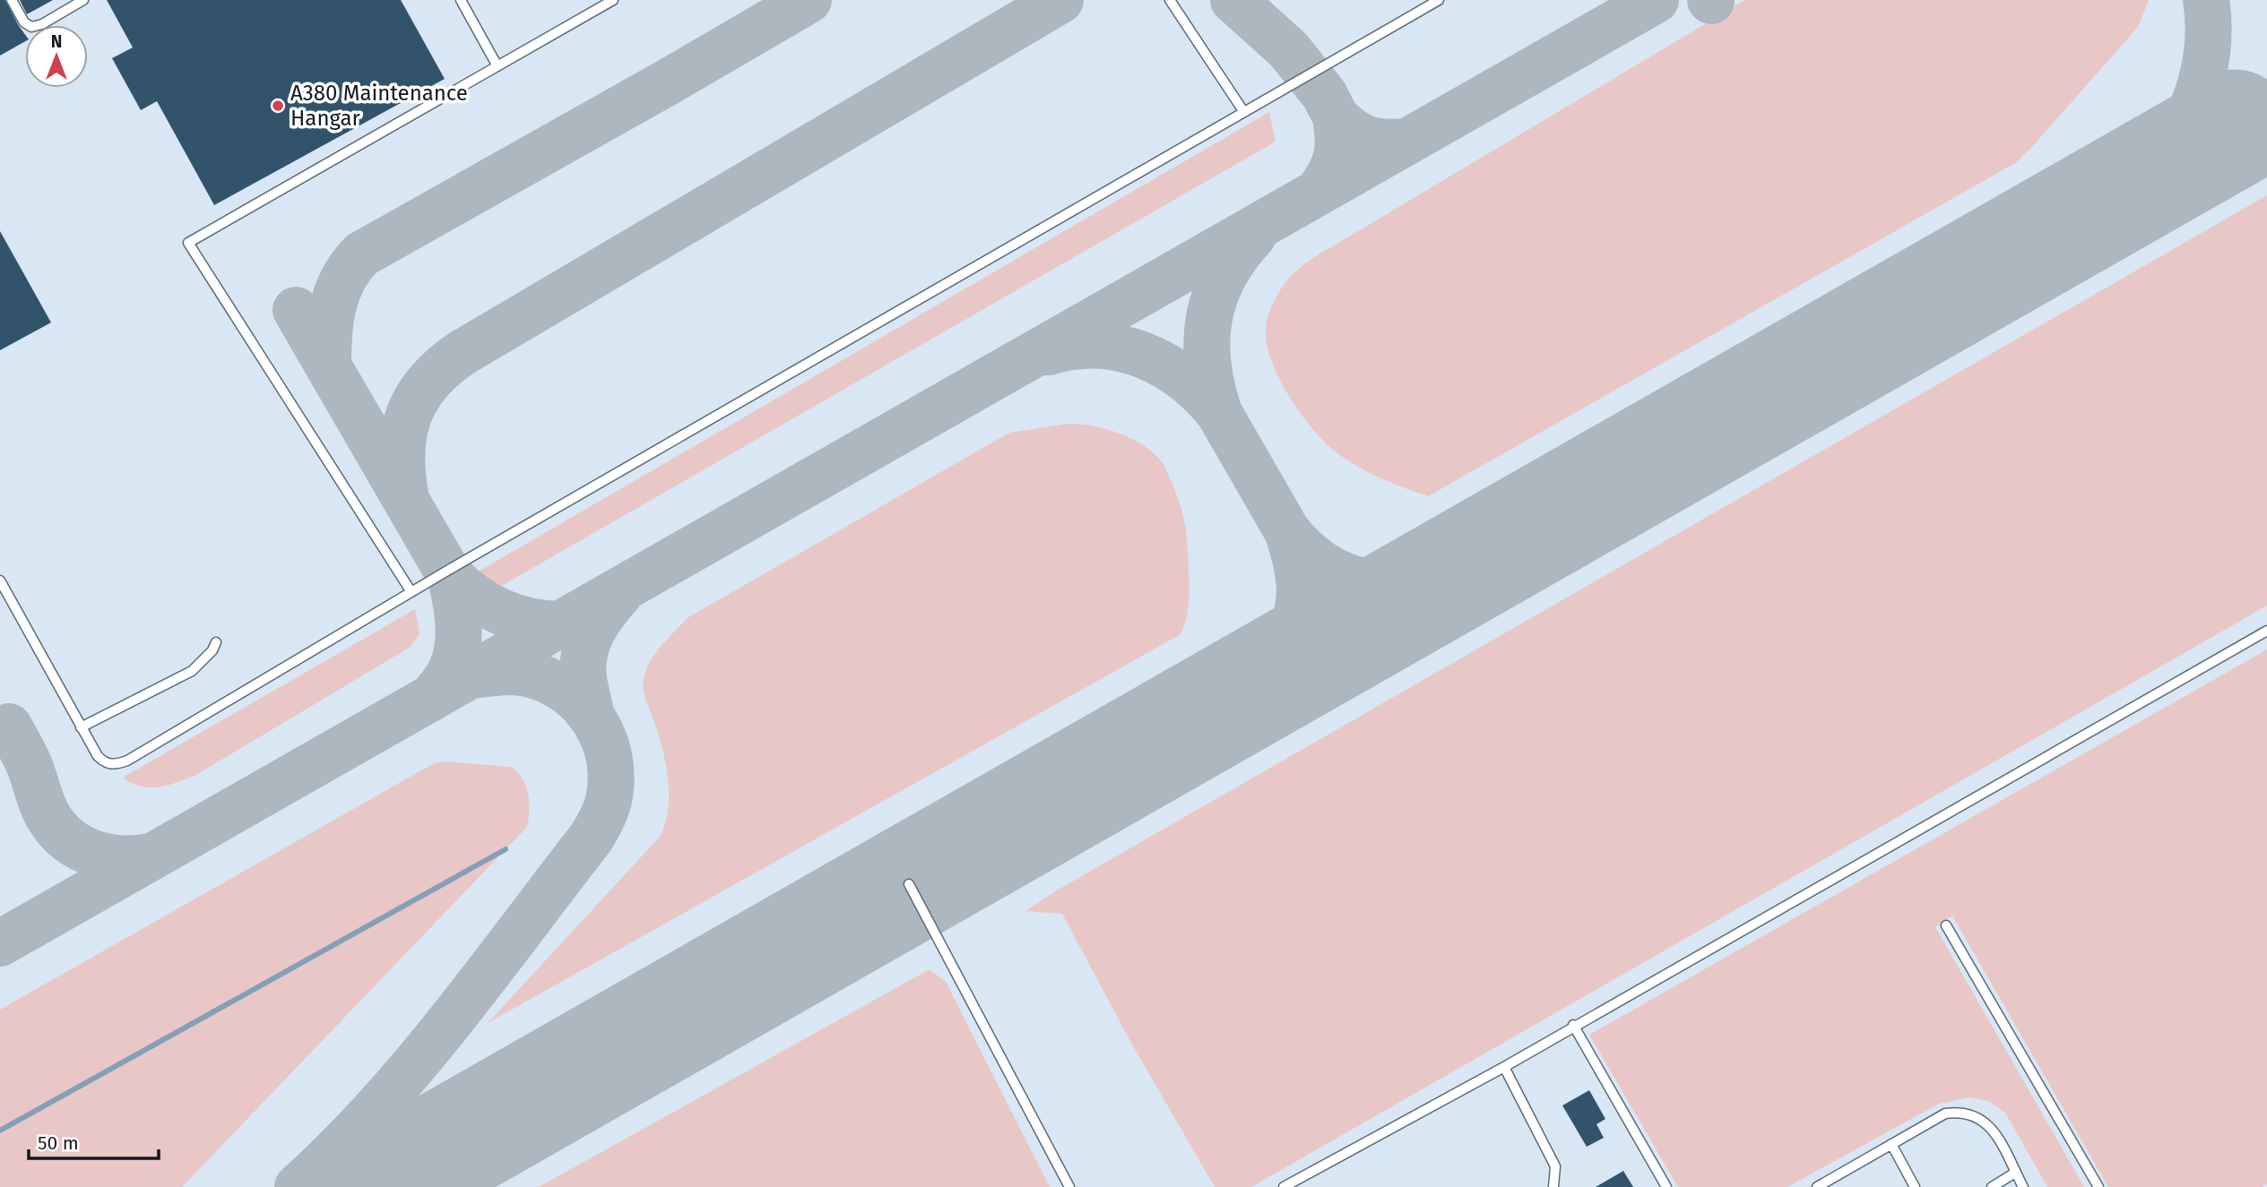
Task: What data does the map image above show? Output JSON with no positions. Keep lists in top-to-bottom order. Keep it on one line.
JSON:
{"places":["A380 Maintenance Hangar"],"scale_bar":"50 m","north":"top"}
